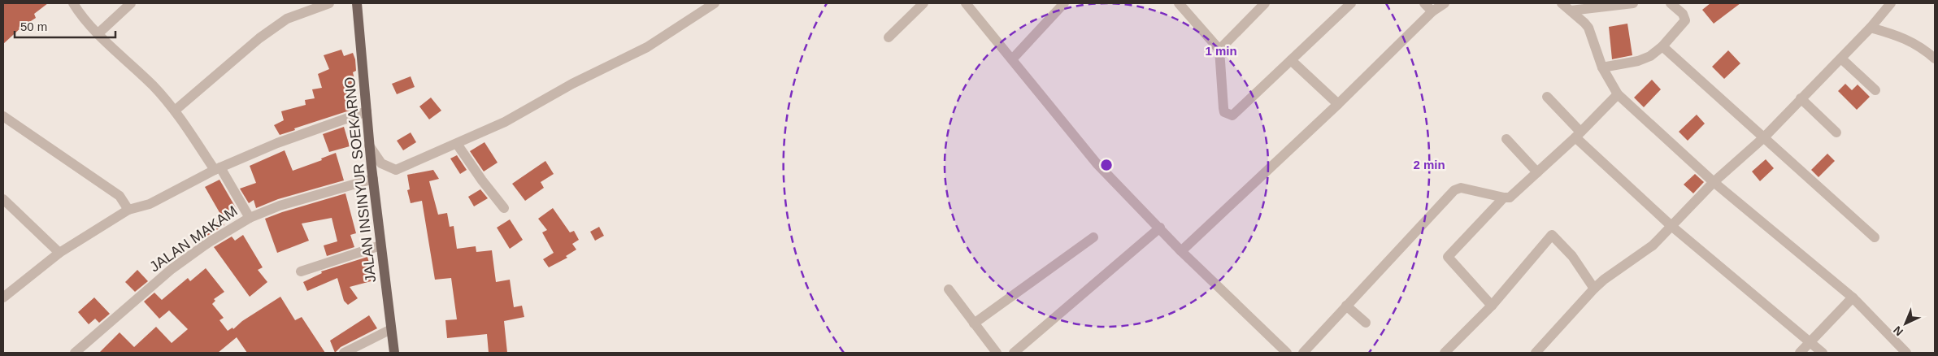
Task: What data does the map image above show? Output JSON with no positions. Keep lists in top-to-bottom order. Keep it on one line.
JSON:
{"streets":{"main road":["JALAN INSINYUR SOEKARNO"],"street":["JALAN MAKAM"]},"crossings":[["JALAN INSINYUR SOEKARNO","JALAN MAKAM"]],"scale_bar":"50 m","north":"bottom left","rings":["1 min","2 min"]}
